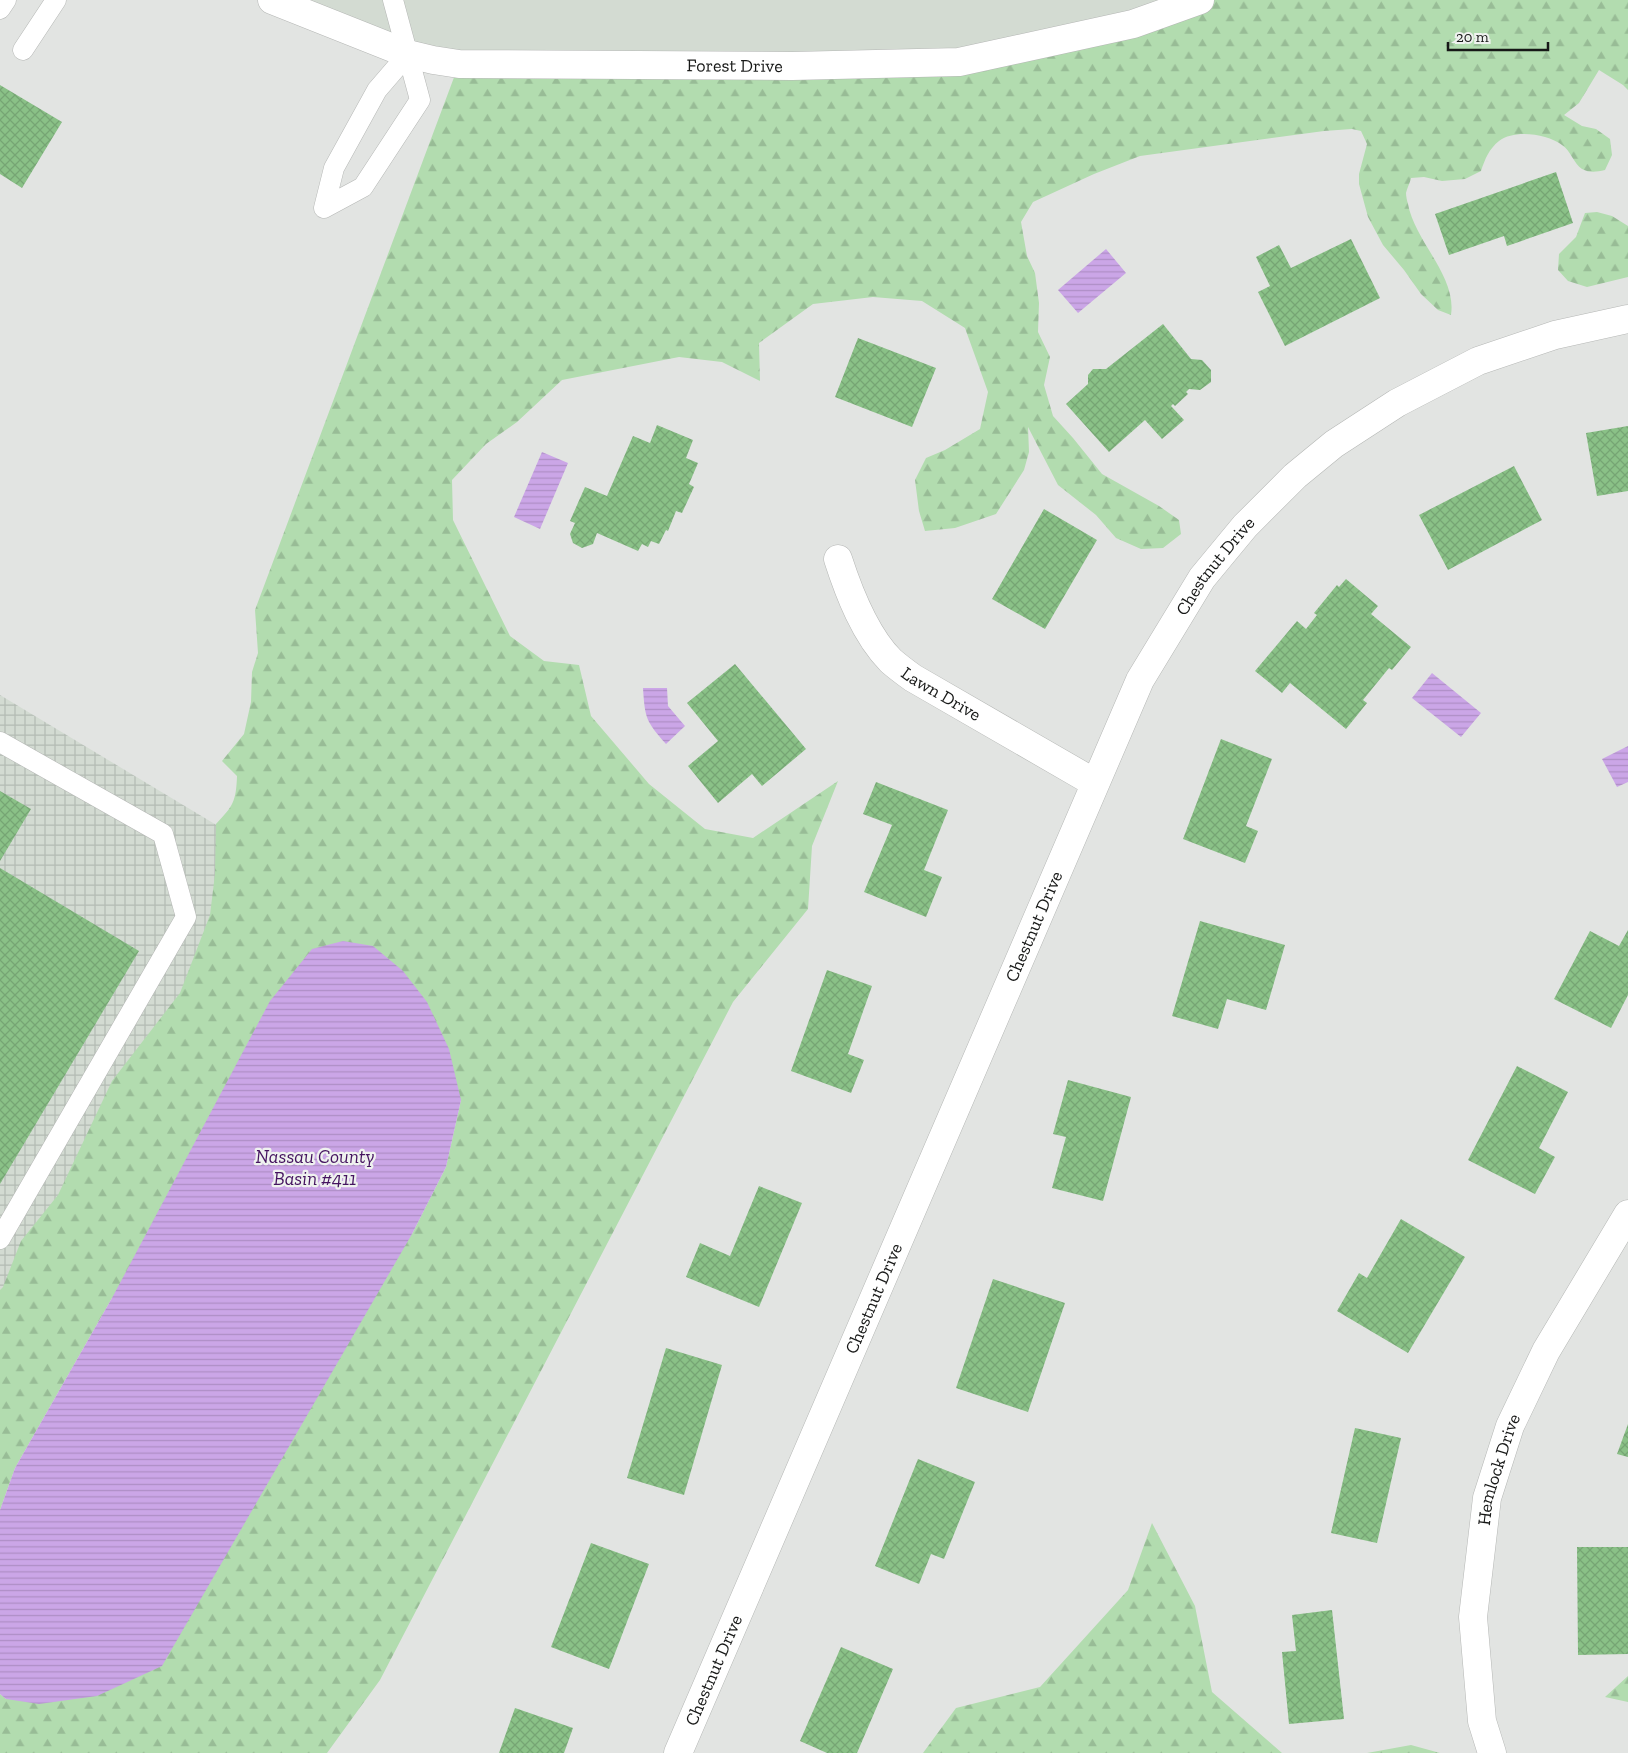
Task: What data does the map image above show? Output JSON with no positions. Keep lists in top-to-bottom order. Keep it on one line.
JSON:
{"streets":{"street":["Forest Drive","Chestnut Drive","Lawn Drive","Hemlock Drive"]},"crossings":[["Chestnut Drive","Lawn Drive"]],"water":["Nassau County Basin #411"],"scale_bar":"20 m"}
